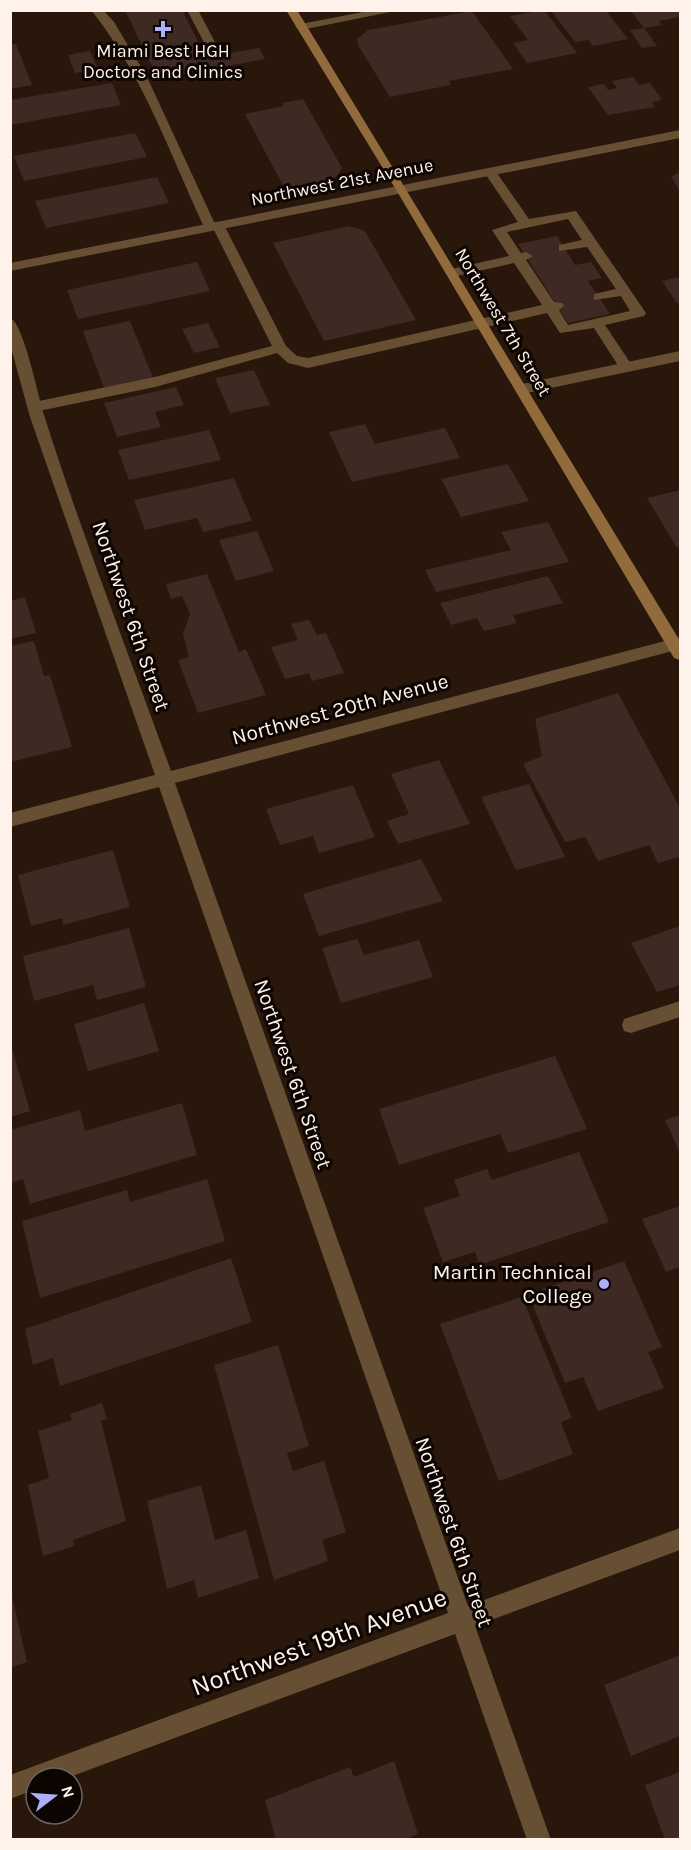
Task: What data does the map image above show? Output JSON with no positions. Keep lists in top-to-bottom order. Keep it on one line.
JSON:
{"streets":{"main road":["Northwest 7th Street"],"street":["Northwest 21st Avenue","Northwest 6th Street","Northwest 20th Avenue","Northwest 19th Avenue"]},"crossings":[["Northwest 21st Avenue","Northwest 7th Street"],["Northwest 7th Street","Northwest 20th Avenue"],["Northwest 6th Street","Northwest 20th Avenue"],["Northwest 6th Street","Northwest 19th Avenue"]],"places":{"health":["Miami Best HGH Doctors and Clinics"],"other":["Martin Technical College"]},"north":"right"}
